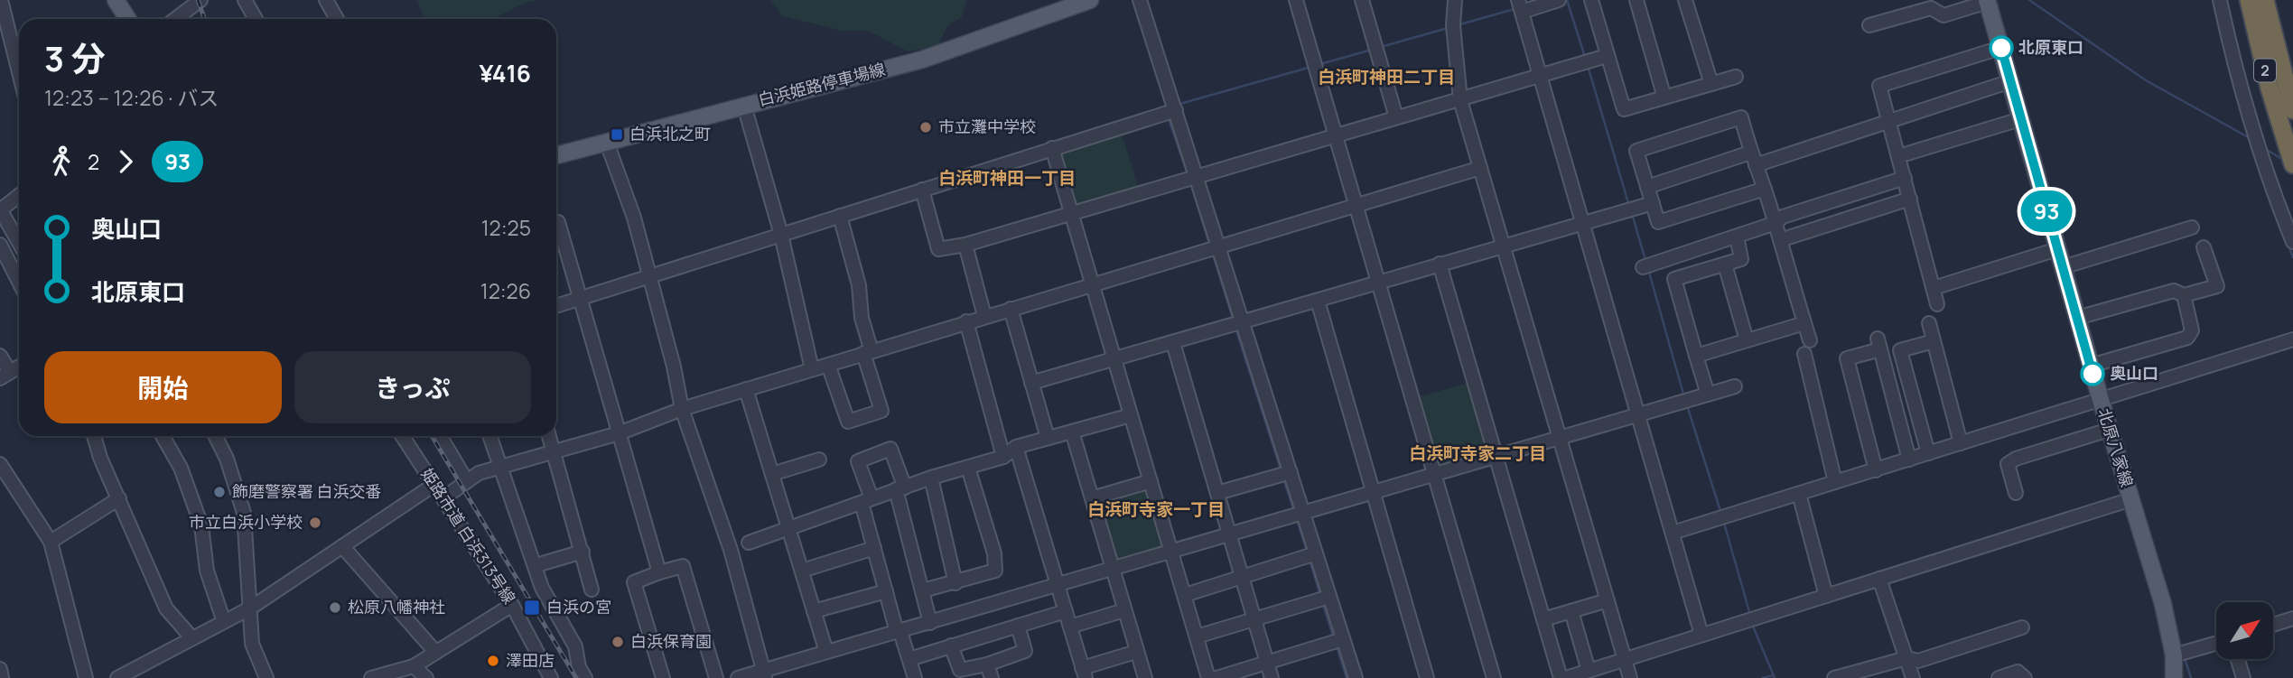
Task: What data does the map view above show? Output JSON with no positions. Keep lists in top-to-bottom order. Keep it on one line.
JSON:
{"streets":{"highway":["2"],"main road":["白浜姫路停車場線","北原八家線"],"street":["姫路市道 白浜313号線"]},"districts":["白浜町神田二丁目","白浜町神田一丁目","白浜町寺家二丁目","白浜町寺家一丁目"],"places":{"other":["北原東口","市立灘中学校","奥山口","飾磨警察署 白浜交番","市立白浜小学校","松原八幡神社","白浜保育園","澤田店"],"transit":["白浜北之町","白浜の宮"]},"lines":["bus line 93"],"north":"top right","page":{"on_map":"93","heading":["3 分","12:23 – 12:26 · バス","¥416"],"legs":["2","93"],"list":[{"name":"奥山口","value":"12:25"},{"name":"北原東口","value":"12:26"}],"buttons":["開始","きっぷ"]}}
